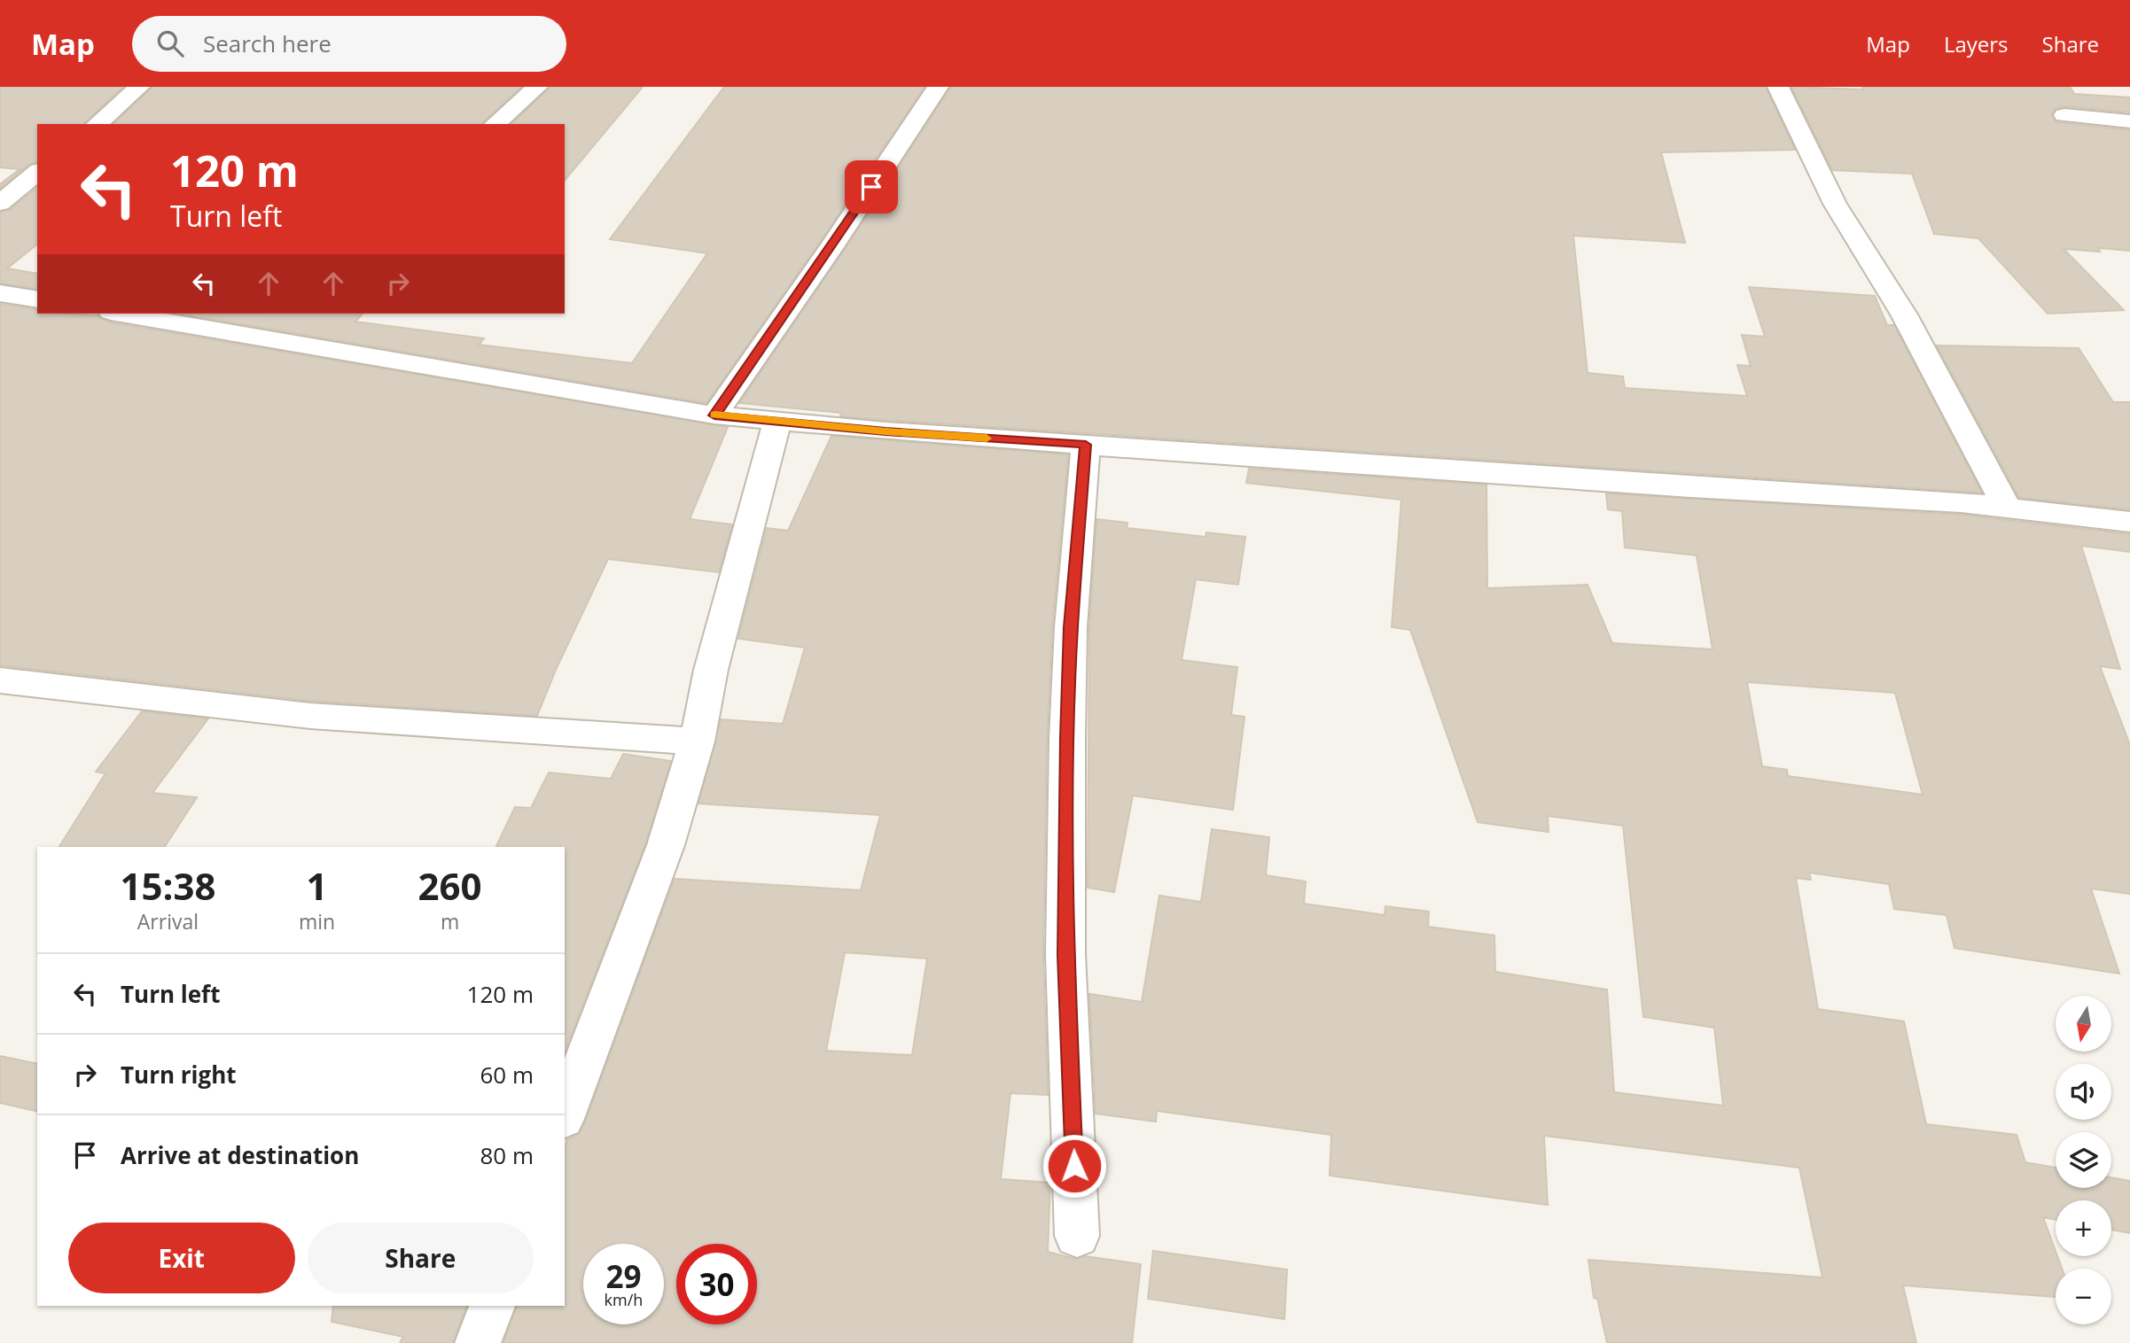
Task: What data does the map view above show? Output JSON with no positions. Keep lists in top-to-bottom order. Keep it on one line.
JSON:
{"north":"bottom","page":{"header":"Map","search":"Search here","nav":["Map","Layers","Share"],"turn":["120 m","Turn left"],"eta":["15:38","Arrival","1","min","260","m"],"list":[{"name":"Turn left","value":"120 m"},{"name":"Turn right","value":"60 m"},{"name":"Arrive at destination","value":"80 m"}],"map_buttons":["+","−"],"buttons":["Exit","Share"],"speed":"29 km/h","limit":"30"}}
